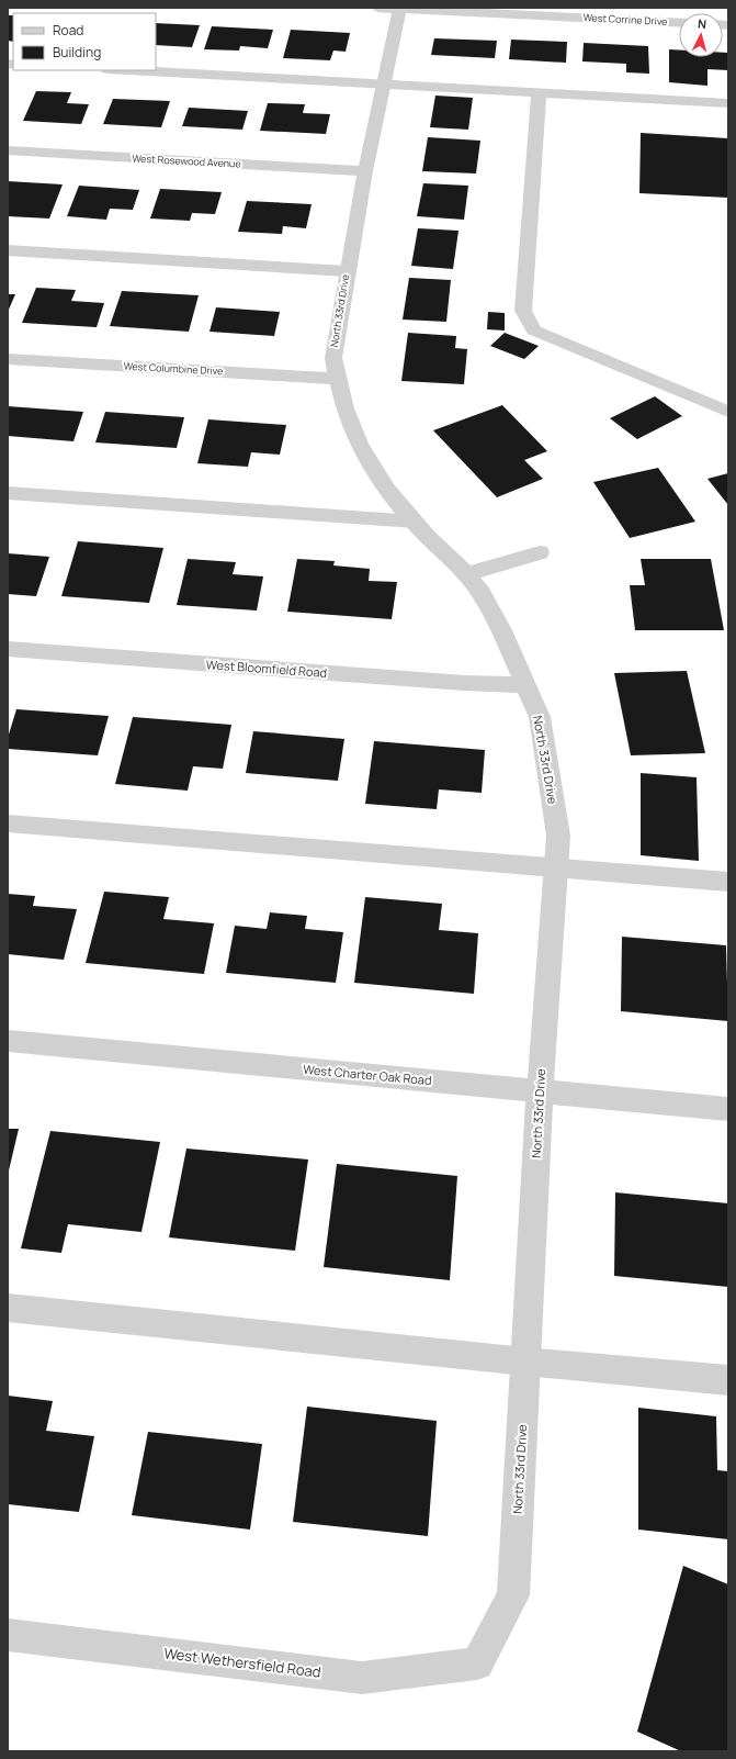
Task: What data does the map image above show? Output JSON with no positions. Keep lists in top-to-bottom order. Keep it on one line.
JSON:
{"streets":{"street":["West Corrine Drive","West Rosewood Avenue","North 33rd Drive","West Columbine Drive","West Bloomfield Road","West Charter Oak Road","West Wethersfield Road"]},"crossings":[["West Corrine Drive","North 33rd Drive"],["West Rosewood Avenue","North 33rd Drive"],["North 33rd Drive","West Columbine Drive"],["North 33rd Drive","West Bloomfield Road"],["North 33rd Drive","West Charter Oak Road"],["North 33rd Drive","West Wethersfield Road"]],"legend":["Road","Building"],"north":"top"}
